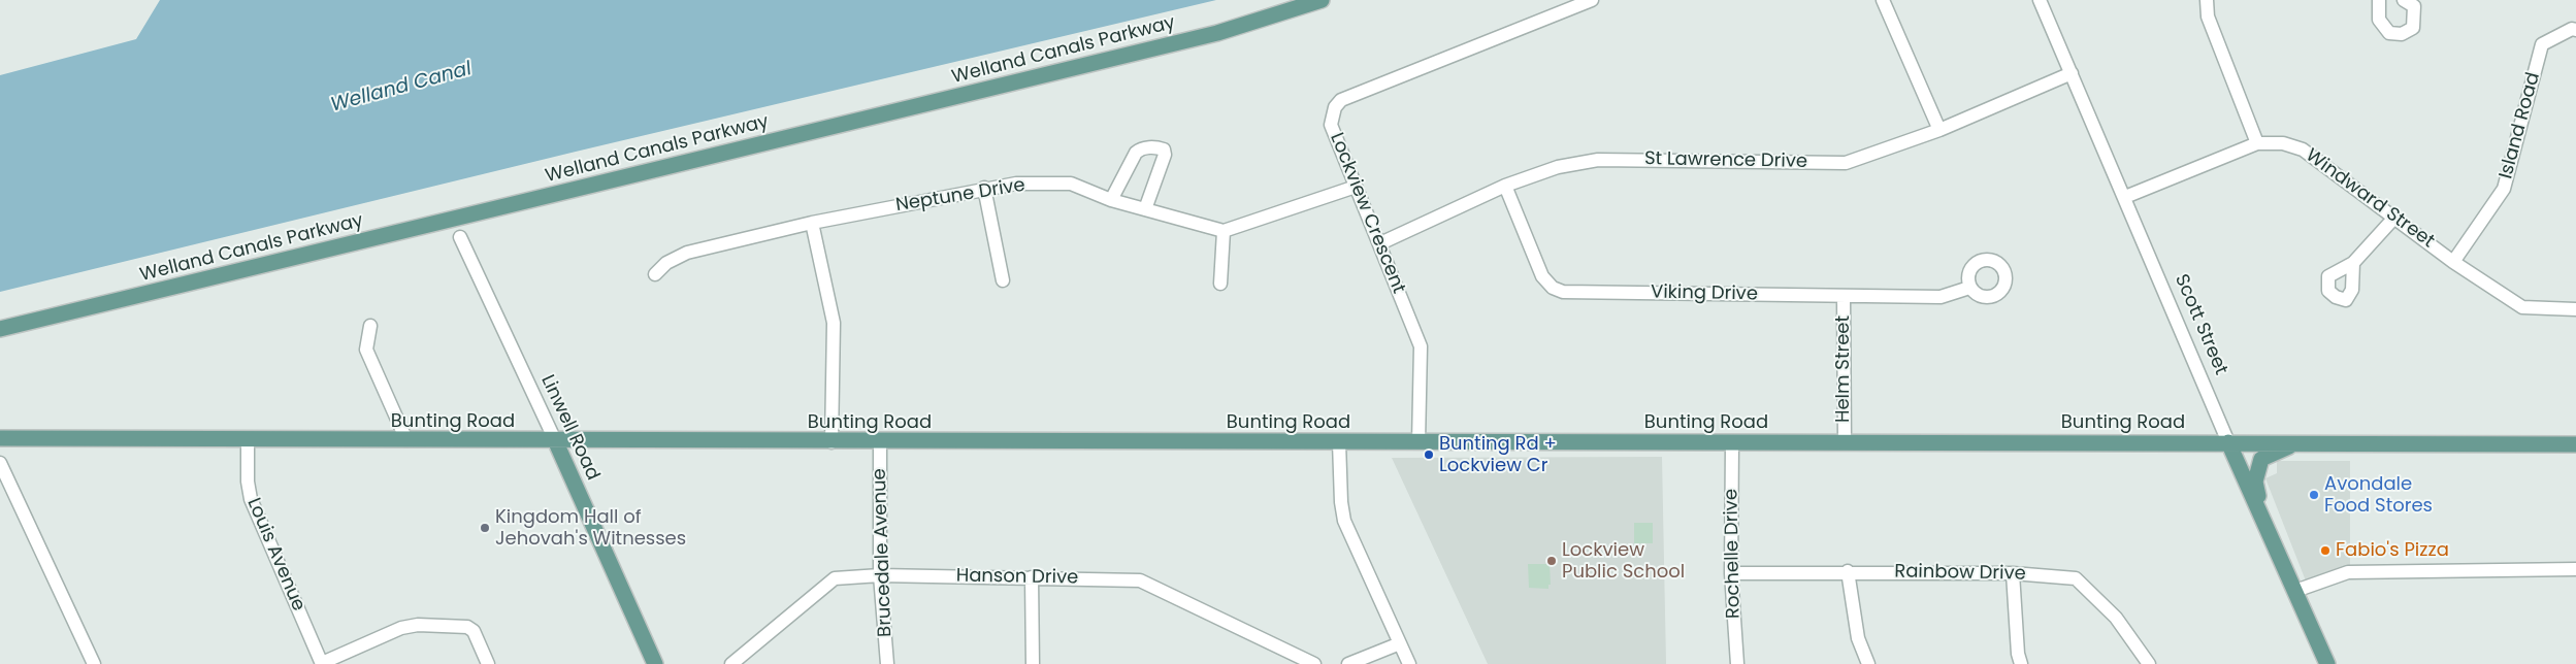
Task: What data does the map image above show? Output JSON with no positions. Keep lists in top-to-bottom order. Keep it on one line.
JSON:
{"streets":{"main road":["Welland Canals Parkway","Scott Street","Bunting Road","Linwell Road"],"street":["Island Road","St Lawrence Drive","Neptune Drive","Windward Street","Lockview Crescent","Viking Drive","Helm Street","Brucedale Avenue","Rochelle Drive","Louis Avenue","Rainbow Drive","Hanson Drive"]},"crossings":[["Island Road","Windward Street"],["St Lawrence Drive","Lockview Crescent"],["St Lawrence Drive","Viking Drive"],["St Lawrence Drive","Scott Street"],["Windward Street","Scott Street"],["Lockview Crescent","Bunting Road"],["Viking Drive","Helm Street"],["Scott Street","Bunting Road"],["Helm Street","Bunting Road"],["Bunting Road","Linwell Road"],["Bunting Road","Brucedale Avenue"],["Bunting Road","Rochelle Drive"],["Bunting Road","Louis Avenue"],["Brucedale Avenue","Hanson Drive"],["Rochelle Drive","Rainbow Drive"]],"water":["Welland Canal"],"places":["Bunting Rd + Lockview Cr","Avondale Food Stores","Kingdom Hall of Jehovah's Witnesses","Fabio's Pizza","Lockview Public School"]}
